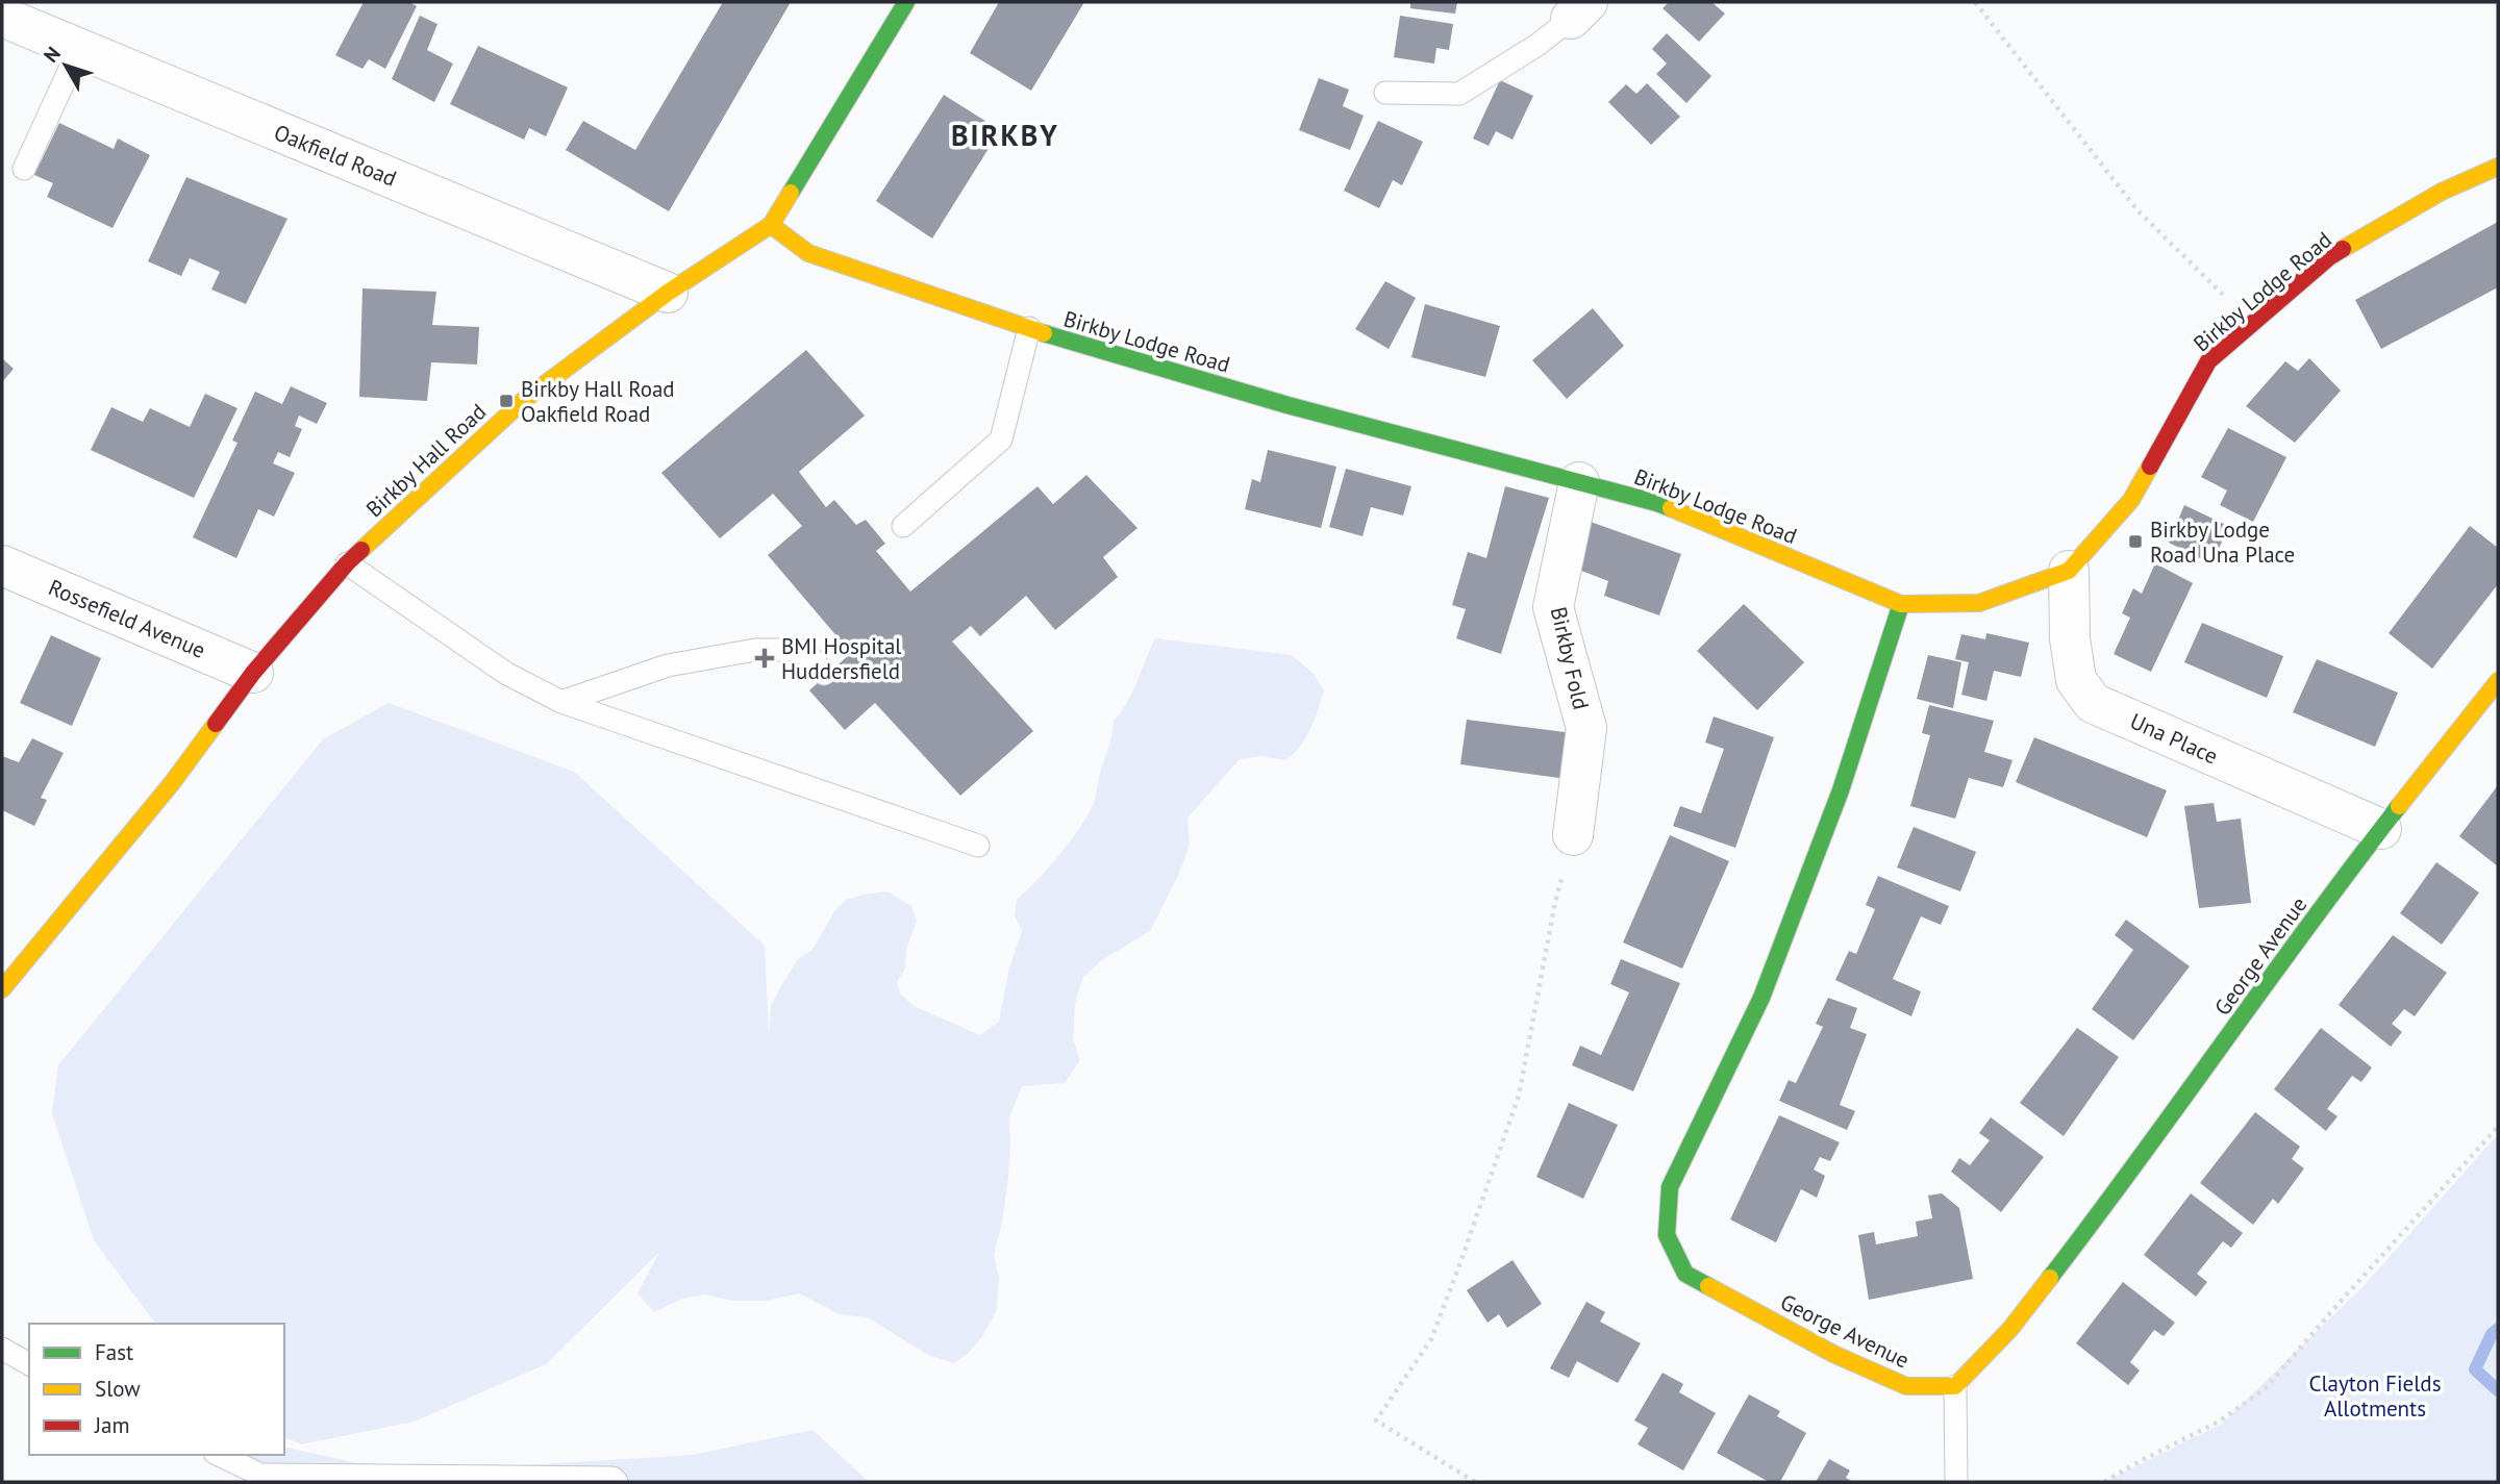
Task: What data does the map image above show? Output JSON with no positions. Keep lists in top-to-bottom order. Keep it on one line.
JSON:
{"streets":{"street":["Oakfield Road","Birkby Lodge Road","Birkby Hall Road","Rossefield Avenue","Birkby Fold","Una Place","George Avenue"]},"crossings":[["Oakfield Road","Birkby Hall Road"],["Birkby Lodge Road","Birkby Hall Road"],["Birkby Lodge Road","Birkby Fold"],["Birkby Lodge Road","Una Place"],["Birkby Lodge Road","George Avenue"],["Birkby Hall Road","Rossefield Avenue"],["Una Place","George Avenue"]],"districts":["BIRKBY"],"parks":["Clayton Fields Allotments"],"places":{"transit":["Birkby Hall Road Oakfield Road","Birkby Lodge Road Una Place"],"health":["BMI Hospital Huddersfield"]},"legend":["Fast","Slow","Jam"],"north":"top left"}
